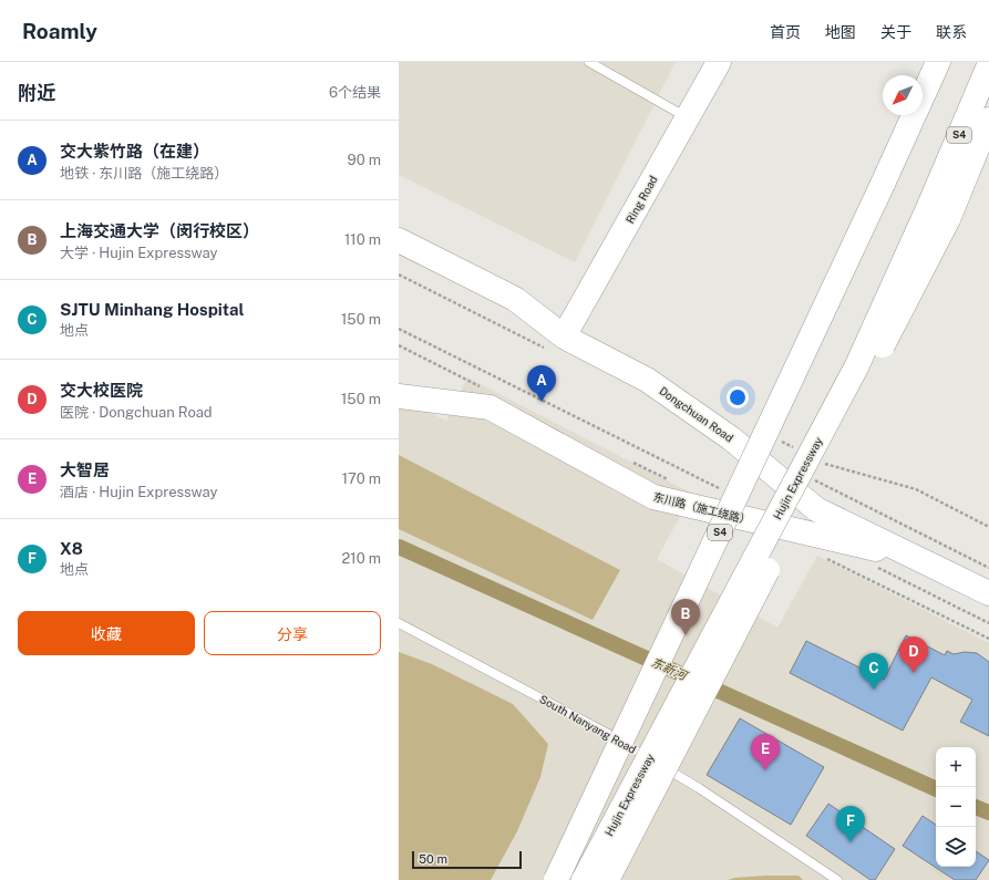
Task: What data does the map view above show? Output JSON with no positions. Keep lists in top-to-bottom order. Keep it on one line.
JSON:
{"streets":{"main road":["S4","Ring Road","Dongchuan Road","Hujin Expressway","东川路（施工绕路）"],"lane":["South Nanyang Road"]},"crossings":[["Ring Road","Dongchuan Road"],["Dongchuan Road","东川路（施工绕路）"]],"water":["东新河"],"scale_bar":"50 m","north":"bottom left","page":{"header":"Roamly","nav":["首页","地图","关于","联系"],"heading":["附近","6个结果"],"list":[{"mark":"A","name":"交大紫竹路（在建）","note":"地铁 · 东川路（施工绕路）","value":"90 m"},{"mark":"B","name":"上海交通大学（闵行校区）","note":"大学 · Hujin Expressway","value":"110 m"},{"mark":"C","name":"SJTU Minhang Hospital","note":"地点","value":"150 m"},{"mark":"D","name":"交大校医院","note":"医院 · Dongchuan Road","value":"150 m"},{"mark":"E","name":"大智居","note":"酒店 · Hujin Expressway","value":"170 m"},{"mark":"F","name":"X8","note":"地点","value":"210 m"}],"pins":["A","B","D","C","E","F"],"buttons":["收藏","分享"],"map_buttons":["+","−"],"scale":"50 m"}}
